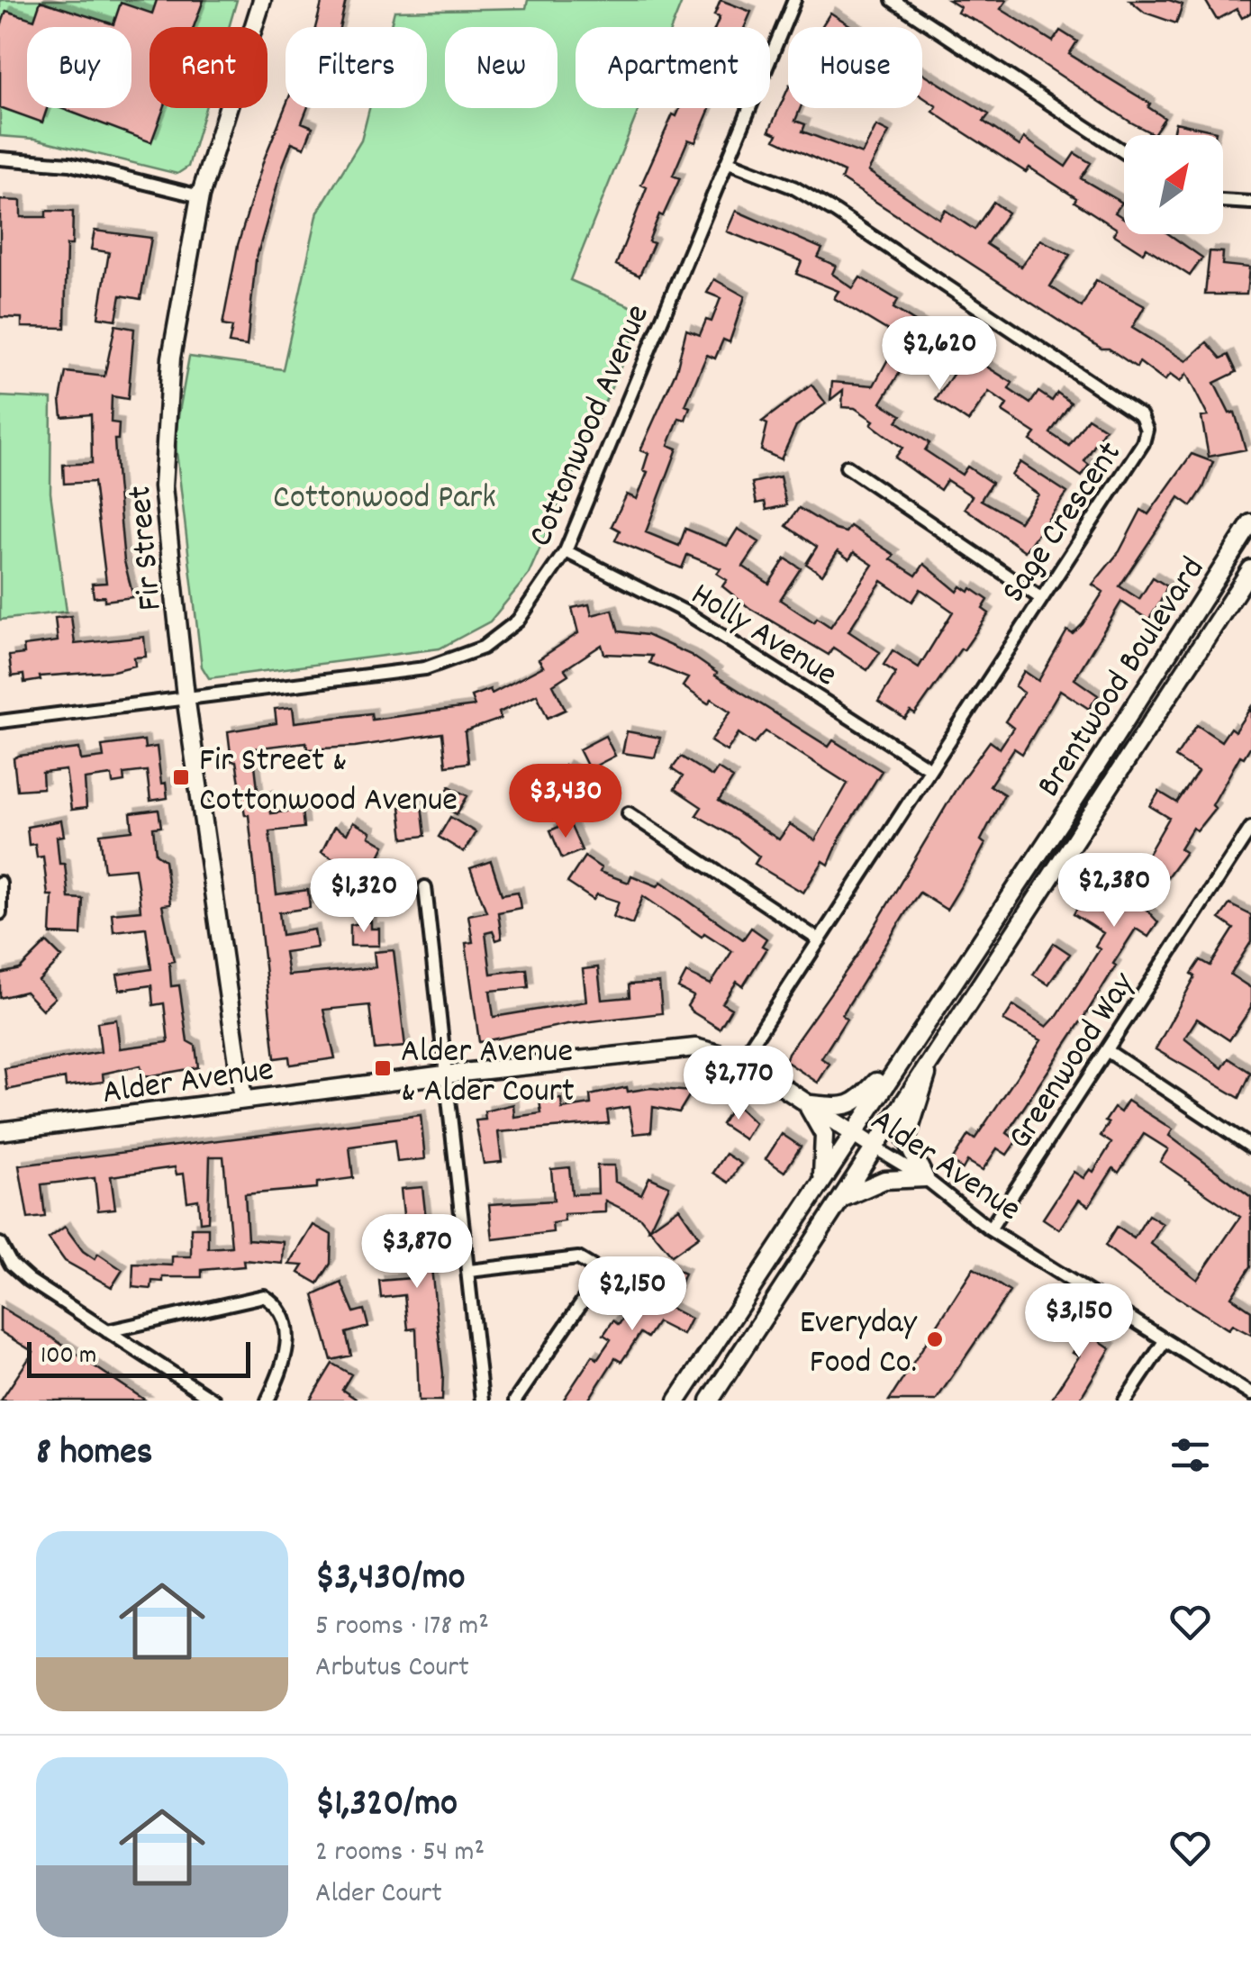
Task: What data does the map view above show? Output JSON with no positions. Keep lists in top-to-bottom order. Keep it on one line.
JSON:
{"streets":{"main road":["Fir Street","Brentwood Boulevard","Alder Avenue"],"street":["Cottonwood Avenue","Sage Crescent","Holly Avenue","Greenwood Way"]},"crossings":[["Cottonwood Avenue","Sage Crescent"],["Cottonwood Avenue","Fir Street"],["Cottonwood Avenue","Holly Avenue"],["Sage Crescent","Holly Avenue"],["Sage Crescent","Alder Avenue"],["Fir Street","Alder Avenue"],["Brentwood Boulevard","Alder Avenue"],["Greenwood Way","Alder Avenue"]],"parks":["Cottonwood Park"],"places":{"transit":["Fir Street & Cottonwood Avenue","Alder Avenue & Alder Court"],"other":["Everyday Food Co."]},"scale_bar":"100 m","north":"top right","page":{"chip":["Buy","Rent","Filters","New","Apartment","House"],"price":["$2,620","$3,430","$2,380","$1,320","$2,770","$3,870","$2,150","$3,150"],"scale":"100 m","heading":"8 homes","list":[{"name":"$3,430/mo","note":"5 rooms · 178 m² · Arbutus Court"},{"name":"$1,320/mo","note":"2 rooms · 54 m² · Alder Court"}]}}
